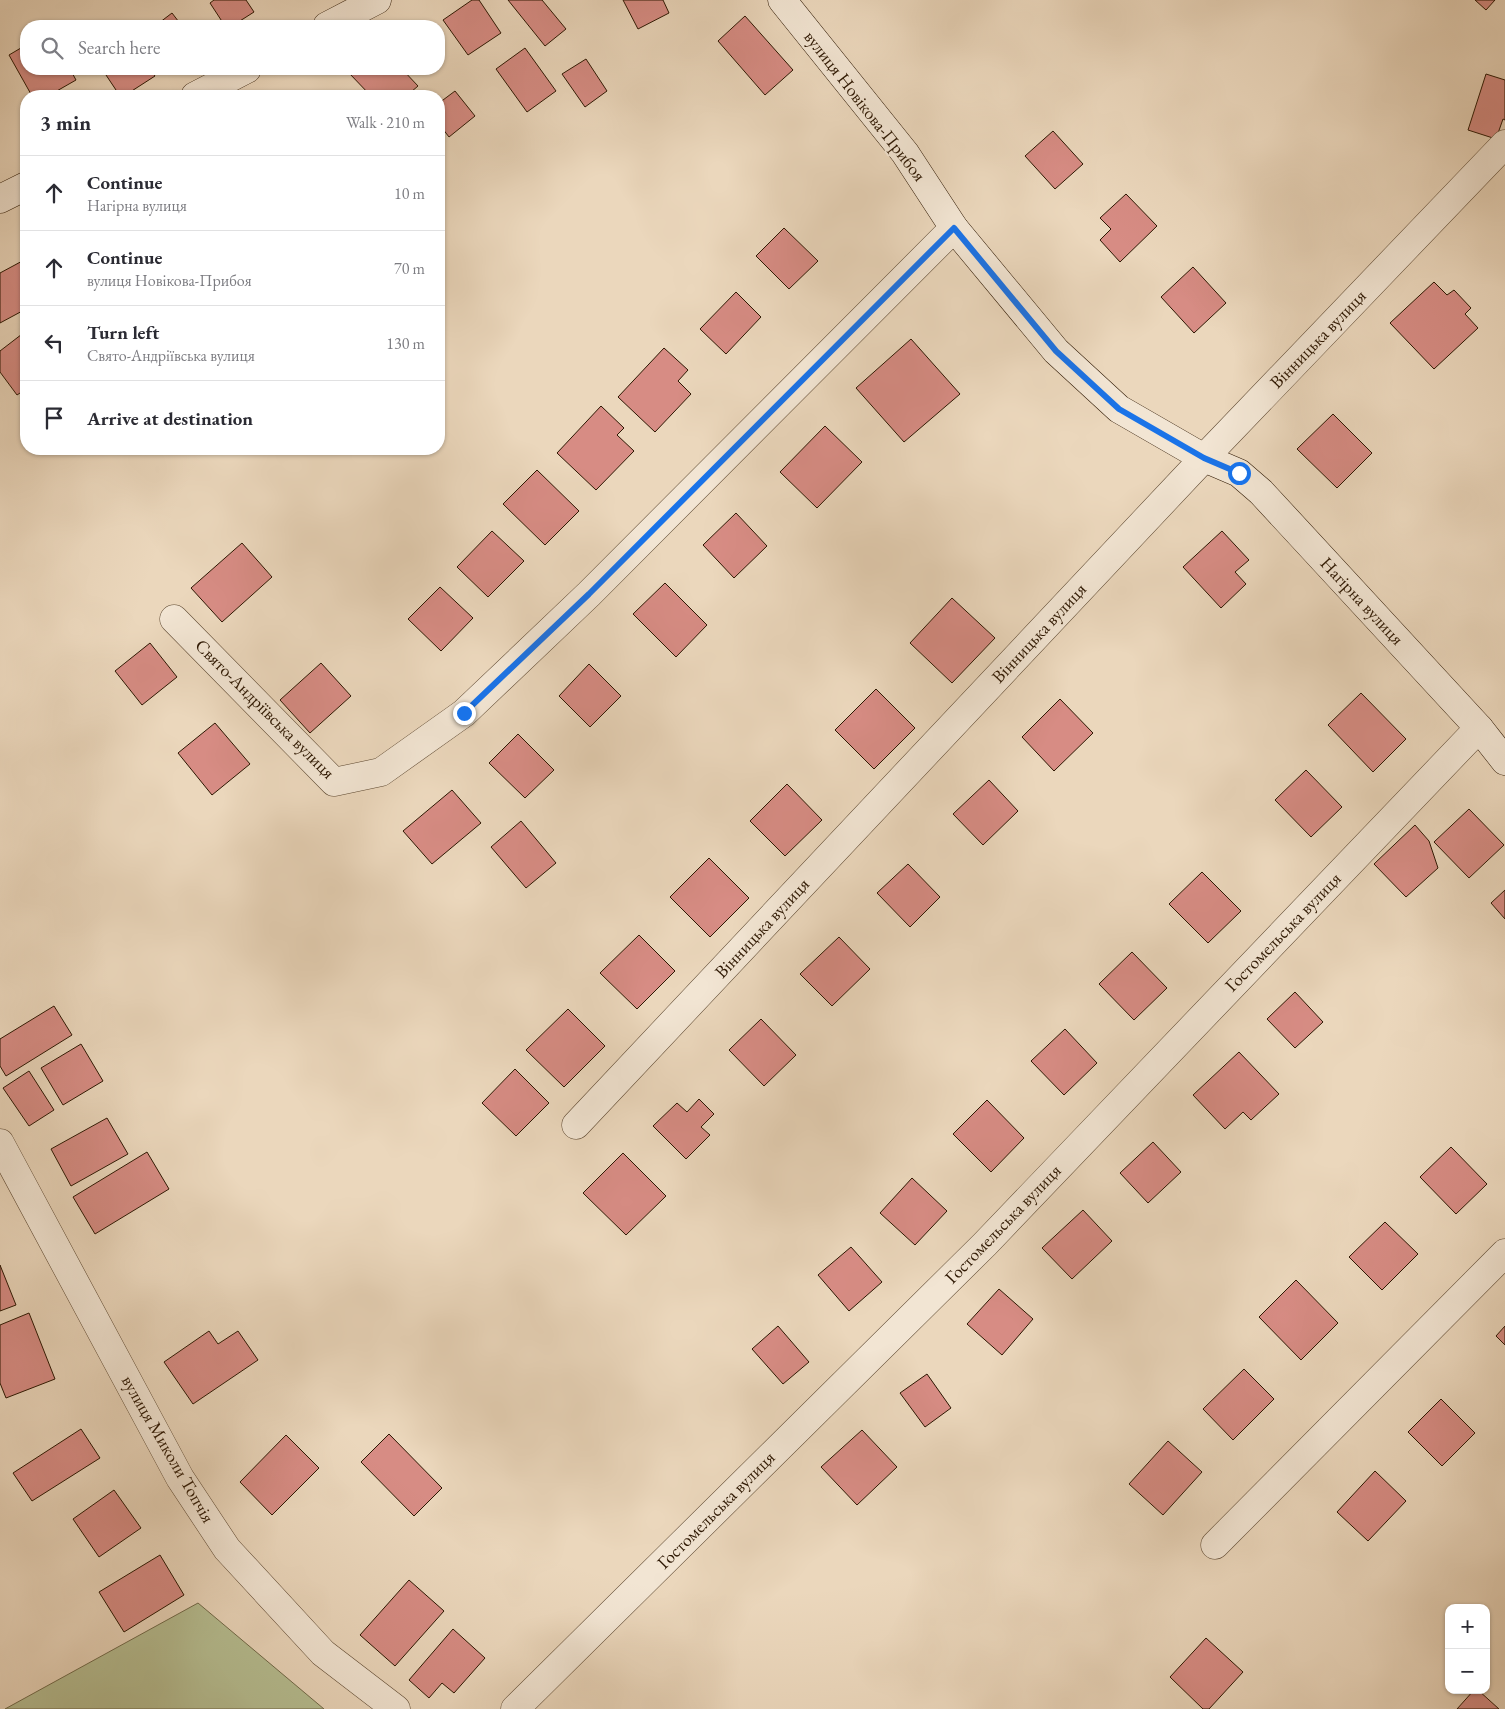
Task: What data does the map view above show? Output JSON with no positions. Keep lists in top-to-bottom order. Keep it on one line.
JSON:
{"streets":{"street":["вулиця Новікова-Прибоя","Вінницька вулиця","Нагірна вулиця","Свято-Андріївська вулиця","Гостомельська вулиця","вулиця Миколи Топчія"]},"crossings":[["вулиця Новікова-Прибоя","Вінницька вулиця"],["вулиця Новікова-Прибоя","Нагірна вулиця"],["вулиця Новікова-Прибоя","Свято-Андріївська вулиця"],["Вінницька вулиця","Нагірна вулиця"],["Нагірна вулиця","Гостомельська вулиця"]],"page":{"search":"Search here","heading":["3 min","Walk · 210 m"],"list":[["Continue","Нагірна вулиця","10 m"],["Continue","вулиця Новікова-Прибоя","70 m"],["Turn left","Свято-Андріївська вулиця","130 m"],"Arrive at destination"],"map_buttons":["+","−"]}}
